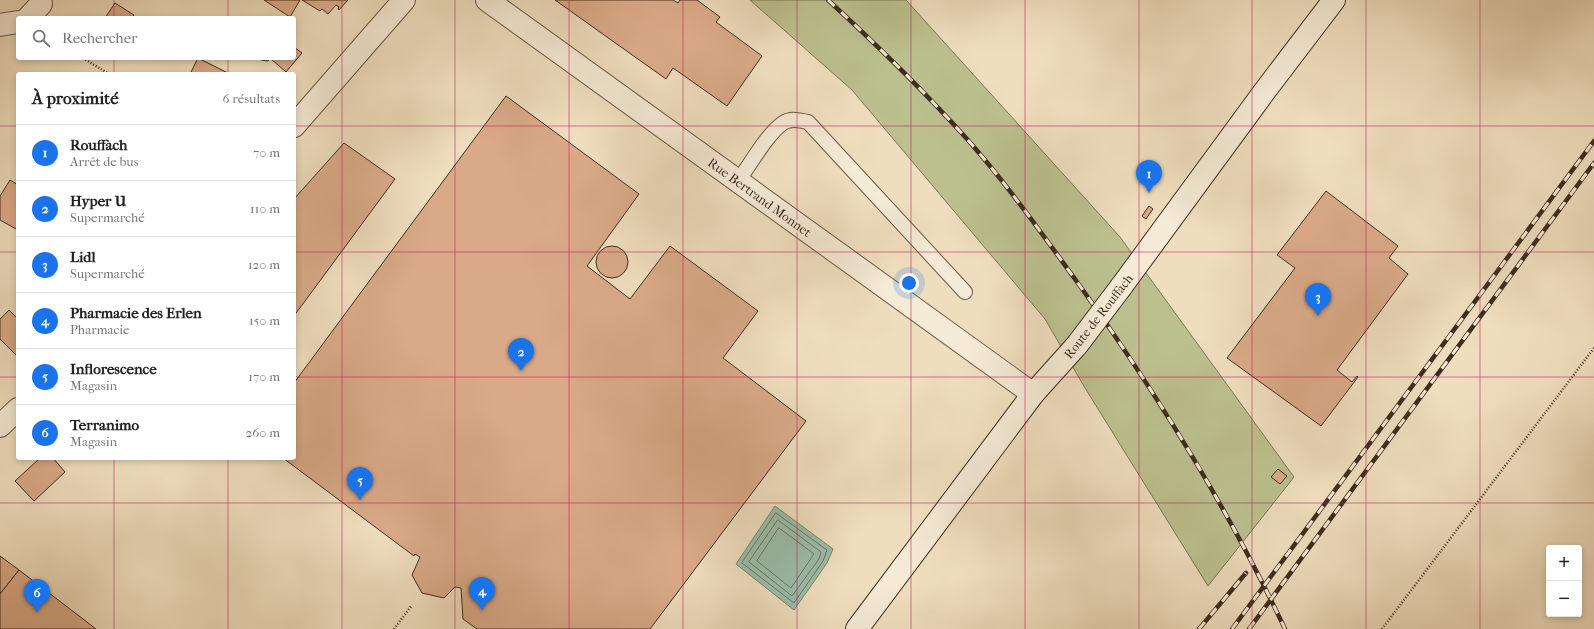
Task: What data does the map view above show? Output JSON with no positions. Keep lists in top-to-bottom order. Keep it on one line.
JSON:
{"streets":{"street":["Rue Bertrand Monnet","Route de Rouffach"]},"crossings":[["Rue Bertrand Monnet","Route de Rouffach"]],"page":{"search":"Rechercher","heading":["À proximité","6 résultats"],"list":[{"mark":"1","name":"Rouffach","note":"Arrêt de bus","value":"70 m"},{"mark":"2","name":"Hyper U","note":"Supermarché","value":"110 m"},{"mark":"3","name":"Lidl","note":"Supermarché","value":"120 m"},{"mark":"4","name":"Pharmacie des Erlen","note":"Pharmacie","value":"150 m"},{"mark":"5","name":"Inflorescence","note":"Magasin","value":"170 m"},{"mark":"6","name":"Terranimo","note":"Magasin","value":"260 m"}],"pins":["1","3","2","5","4","6"],"map_buttons":["+","−"]}}
